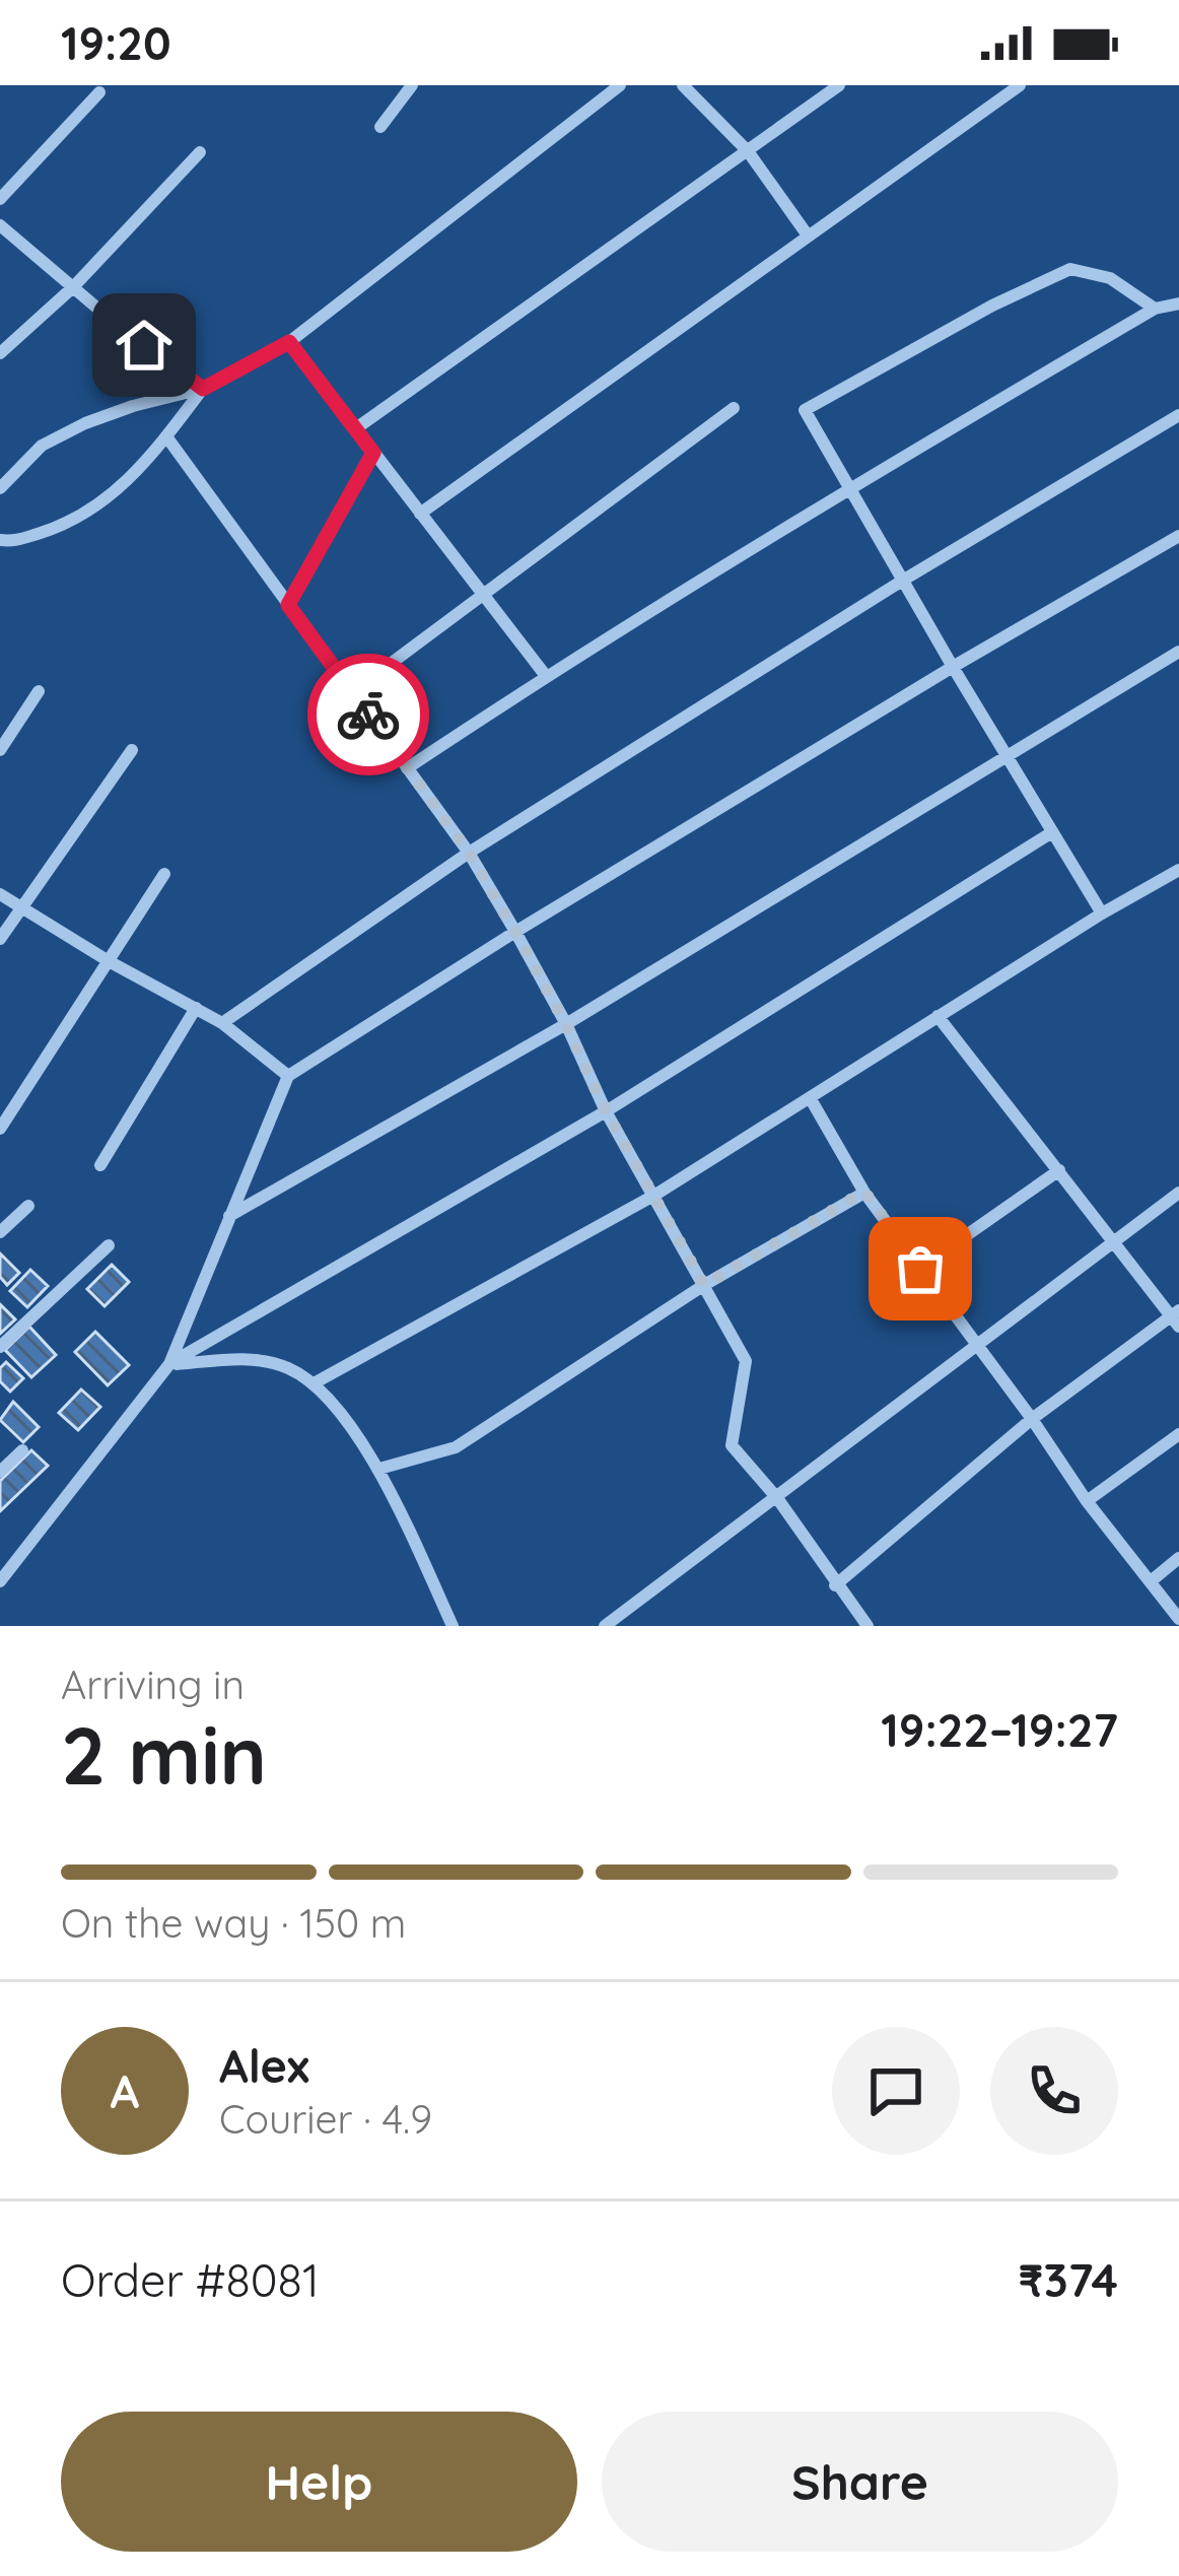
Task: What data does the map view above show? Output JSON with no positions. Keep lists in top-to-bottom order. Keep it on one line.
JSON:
{"page":{"status":"19:20","heading":["2 min","Arriving in","19:22–19:27"],"panel":["Alex","Courier · 4.9","Order #8081","₹374"],"bar":"On the way · 150 m","round":"A","buttons":["Help","Share"]}}
